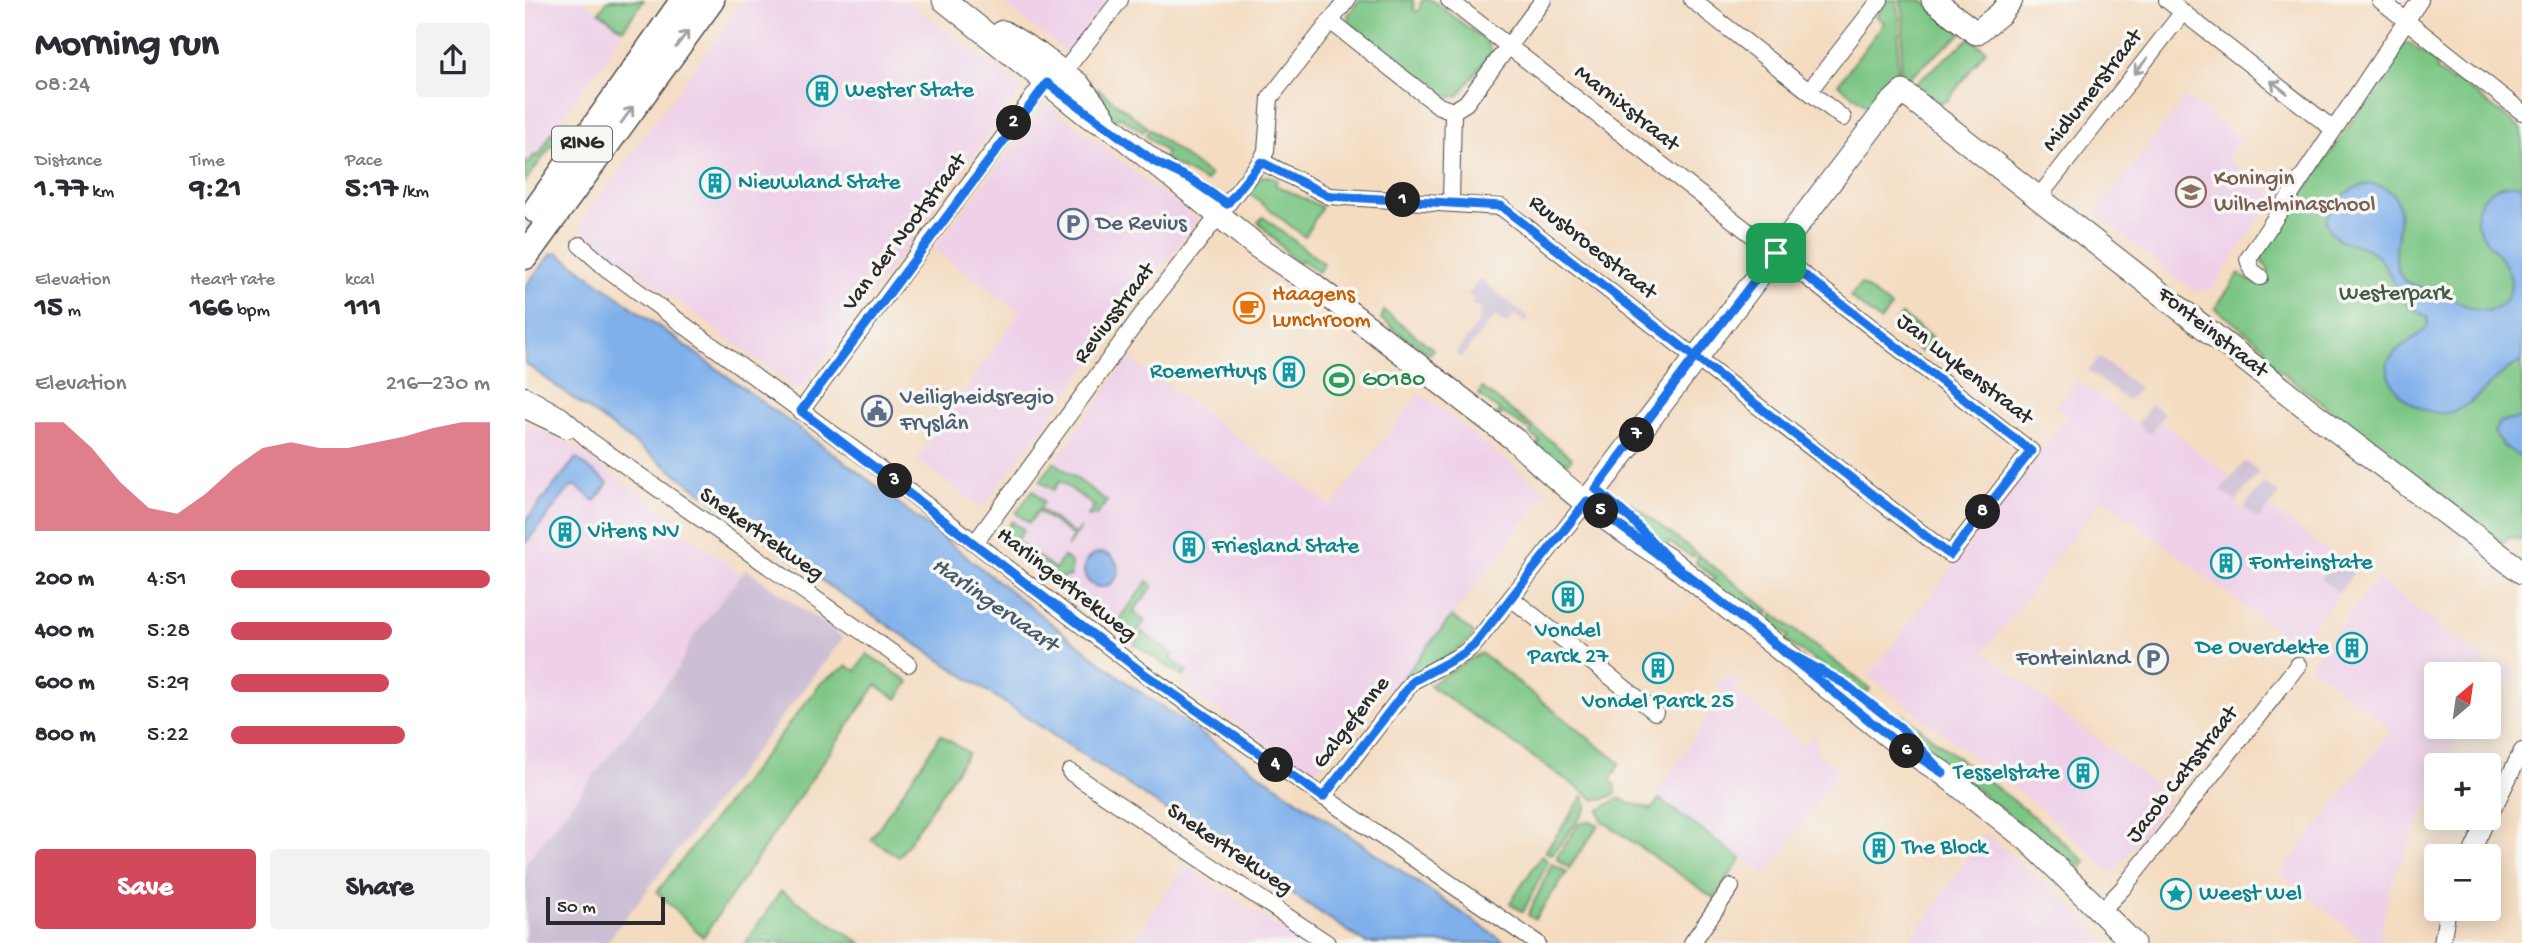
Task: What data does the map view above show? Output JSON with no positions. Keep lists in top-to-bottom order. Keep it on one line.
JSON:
{"streets":{"main road":["RING","Fonteinstraat"],"street":["Midlumerstraat","Marnixstraat","Van der Nootstraat","Ruusbroecstraat","Reviusstraat","Jan Luykenstraat","Snekertrekweg","Harlingertrekweg","Galgefenne","Jacob Catsstraat"]},"crossings":[["Midlumerstraat","Fonteinstraat"],["Marnixstraat","Fonteinstraat"],["Marnixstraat","Jan Luykenstraat"],["Van der Nootstraat","Harlingertrekweg"],["Ruusbroecstraat","Jan Luykenstraat"],["Reviusstraat","Harlingertrekweg"],["Fonteinstraat","Jan Luykenstraat"],["Harlingertrekweg","Galgefenne"]],"one_way":["Midlumerstraat"],"water":["Harlingervaart"],"parks":["Westerpark"],"places":{"building":["Wester State","Nieuwland State","RoemerHuys","Vitens NV","Friesland State","Fonteinstate","Vondel Parck 27","De Overdekte","Vondel Parck 25","Tesselstate","The Block"],"school or university":["Koningin Wilhelminaschool"],"parking":["De Revius","Fonteinland"],"cafe":["Haagens Lunchroom"],"sports":["GO180"],"public building":["Veiligheidsregio Fryslân"],"place":["Weest Wel"]},"scale_bar":"50 m","north":"top right","page":{"heading":["Morning run","08:24"],"pins":["2","1","7","3","5","8","6","4"],"stats":[["Distance","1.77 km"],["Time","9:21"],["Pace","5:17 /km"],["Elevation","15 m"],["Heart rate","166 bpm"],["kcal","111"]],"chart":["Elevation","216–230 m"],"list":[{"name":"200 m","note":"4:51"},{"name":"400 m","note":"5:28"},{"name":"600 m","note":"5:29"},{"name":"800 m","note":"5:22"}],"map_buttons":["+","−"],"buttons":["Save","Share"],"scale":"50 m"}}
